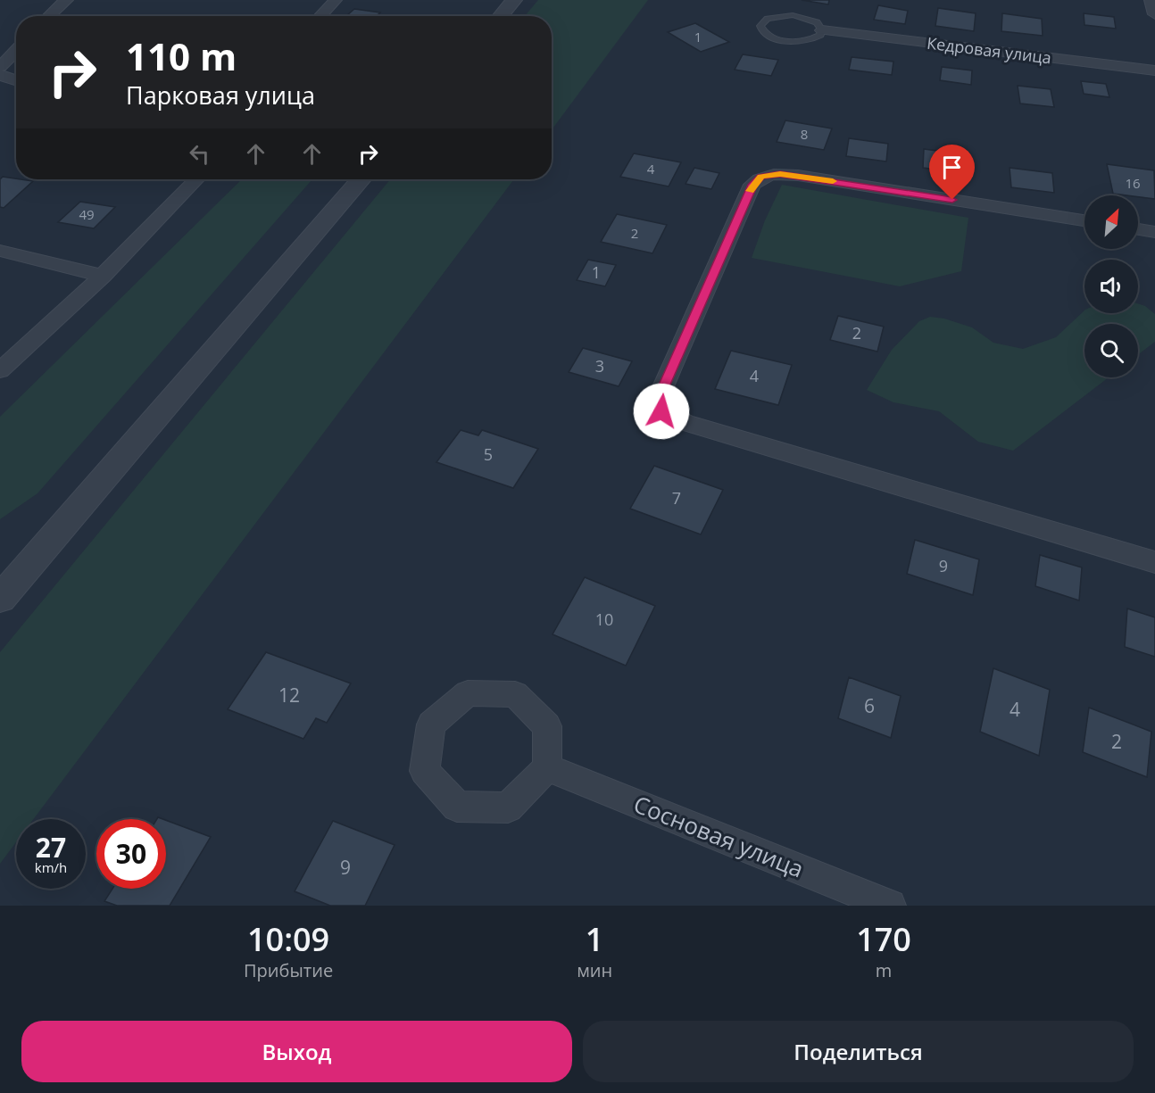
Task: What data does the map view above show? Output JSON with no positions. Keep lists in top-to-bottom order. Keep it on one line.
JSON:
{"streets":{"street":["Кедровая улица","Сосновая улица"]},"house_numbers":["1","8","4","16","49","2","1","2","3","4","5","7","9","10","12","6","4","2","9"],"north":"top right","page":{"turn":["110 m","Парковая улица"],"speed":"27 km/h","limit":"30","eta":["10:09","Прибытие","1","мин","170","m"],"buttons":["Выход","Поделиться"]}}
